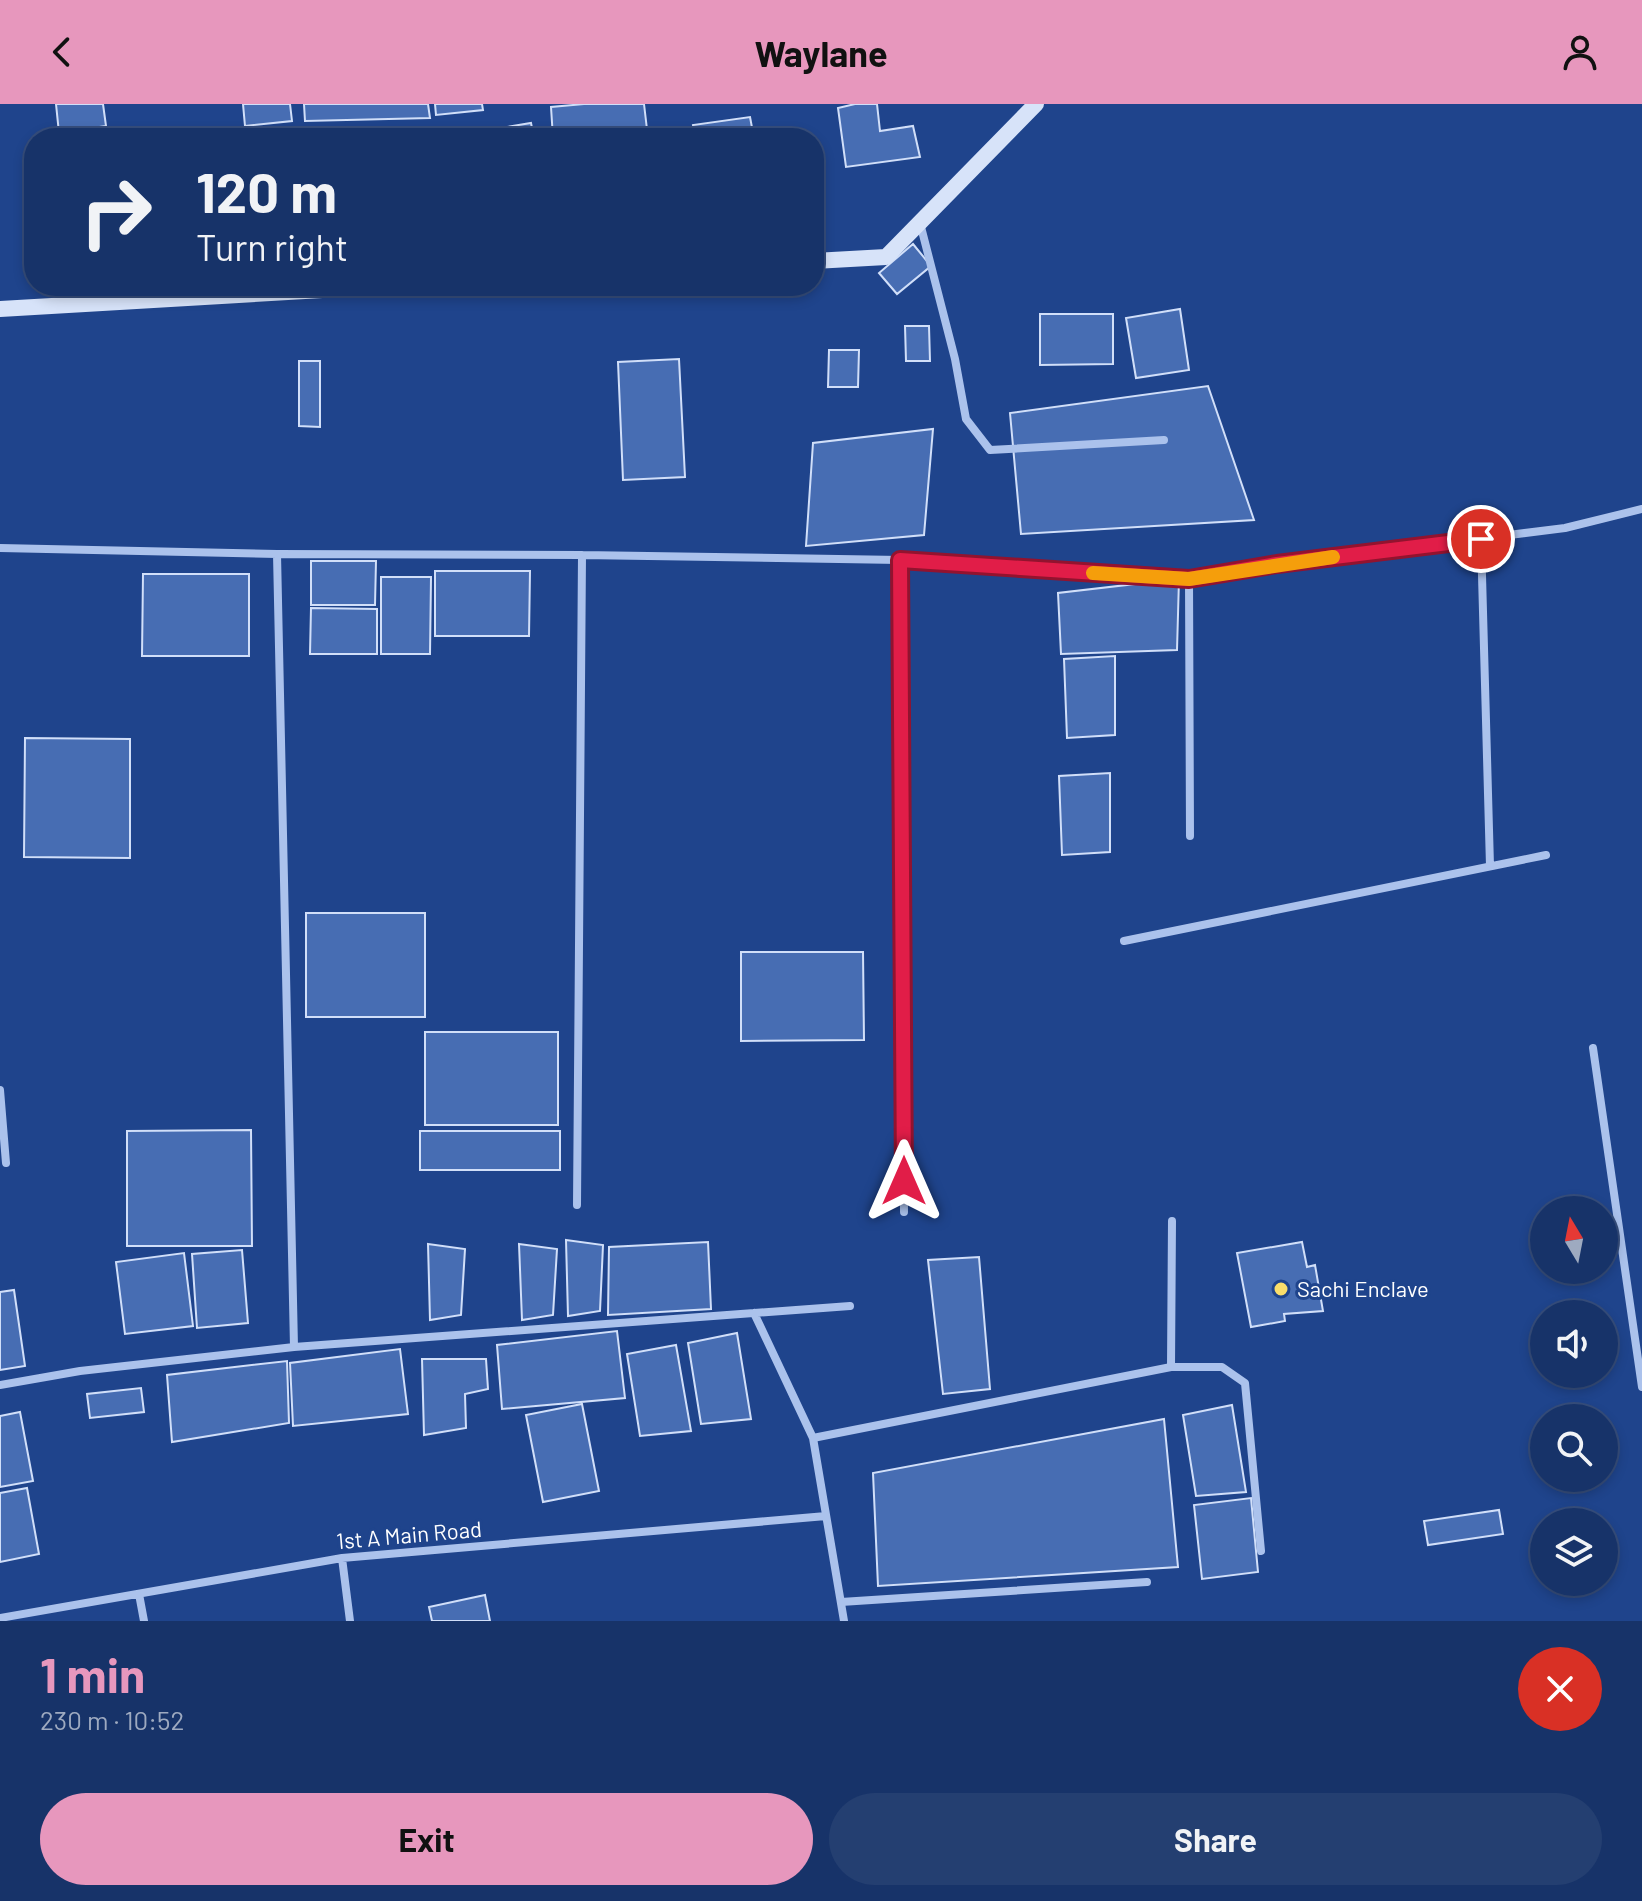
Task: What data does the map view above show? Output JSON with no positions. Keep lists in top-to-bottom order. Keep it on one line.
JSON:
{"streets":{"street":["1st A Main Road"]},"places":["Sachi Enclave"],"north":"top","page":{"header":"Waylane","turn":["120 m","Turn right"],"heading":["1 min","230 m · 10:52"],"buttons":["Exit","Share"]}}
